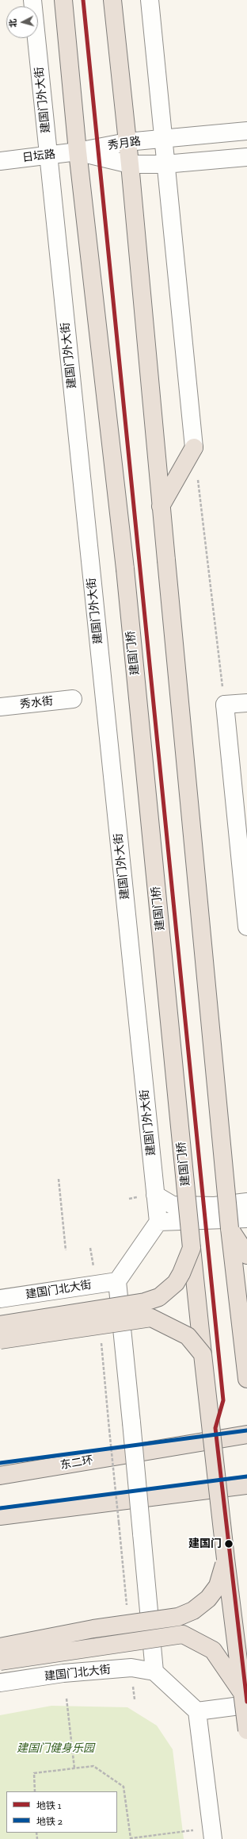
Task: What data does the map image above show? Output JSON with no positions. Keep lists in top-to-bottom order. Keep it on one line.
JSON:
{"streets":{"highway":["建国门桥","东二环"],"street":["建国门外大街","秀月路","日坛路","秀水街","建国门北大街"]},"crossings":[["建国门外大街","日坛路"],["秀月路","日坛路"],["秀月路","建国门桥"],["日坛路","建国门桥"]],"parks":["建国门健身乐园"],"places":["建国门"],"lines":["metro line 1","metro line 2"],"legend":["地铁 1","地铁 2"],"north":"left"}
